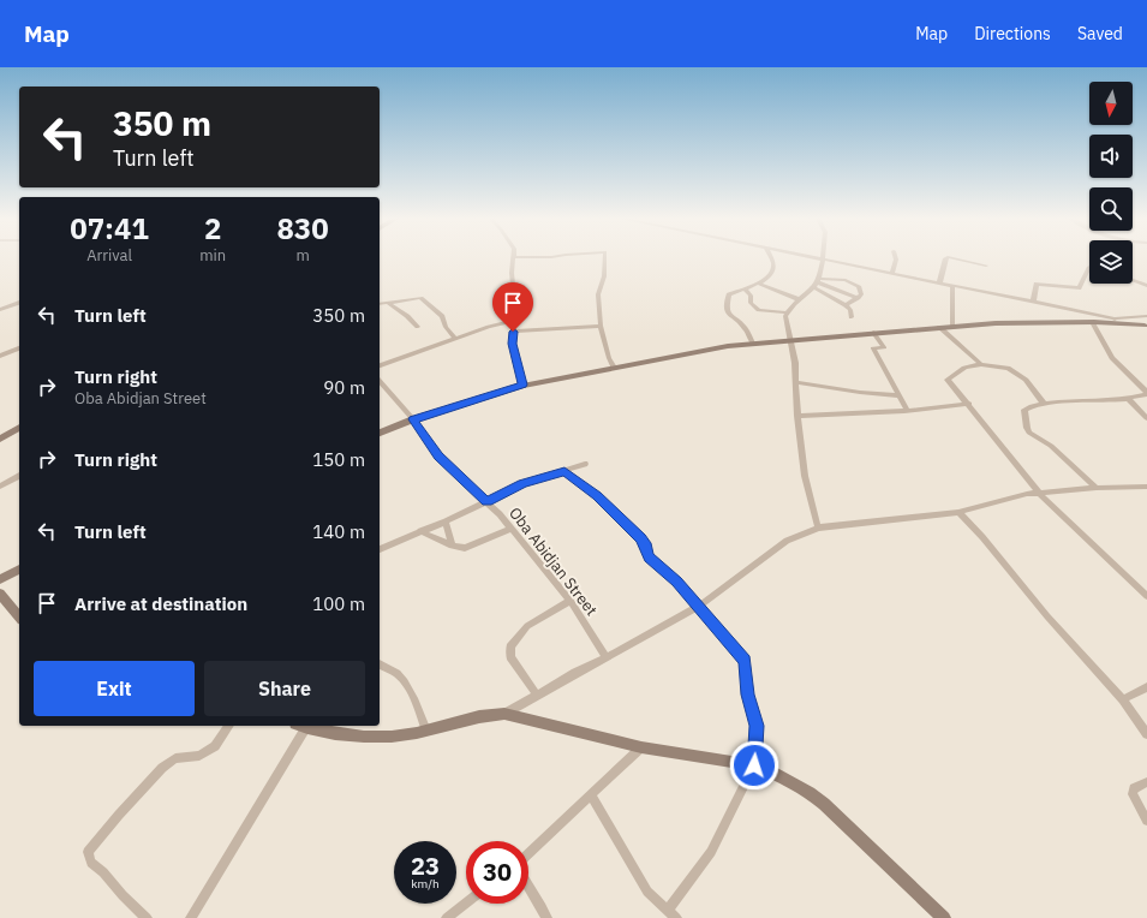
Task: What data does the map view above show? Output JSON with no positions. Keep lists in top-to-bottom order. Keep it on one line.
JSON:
{"streets":{"street":["Oba Abidjan Street"]},"north":"bottom","page":{"header":"Map","nav":["Map","Directions","Saved"],"turn":["350 m","Turn left"],"eta":["07:41","Arrival","2","min","830","m"],"list":[{"name":"Turn left","value":"350 m"},{"name":"Turn right","note":"Oba Abidjan Street","value":"90 m"},{"name":"Turn right","value":"150 m"},{"name":"Turn left","value":"140 m"},{"name":"Arrive at destination","value":"100 m"}],"buttons":["Exit","Share"],"speed":"23 km/h","limit":"30"}}
